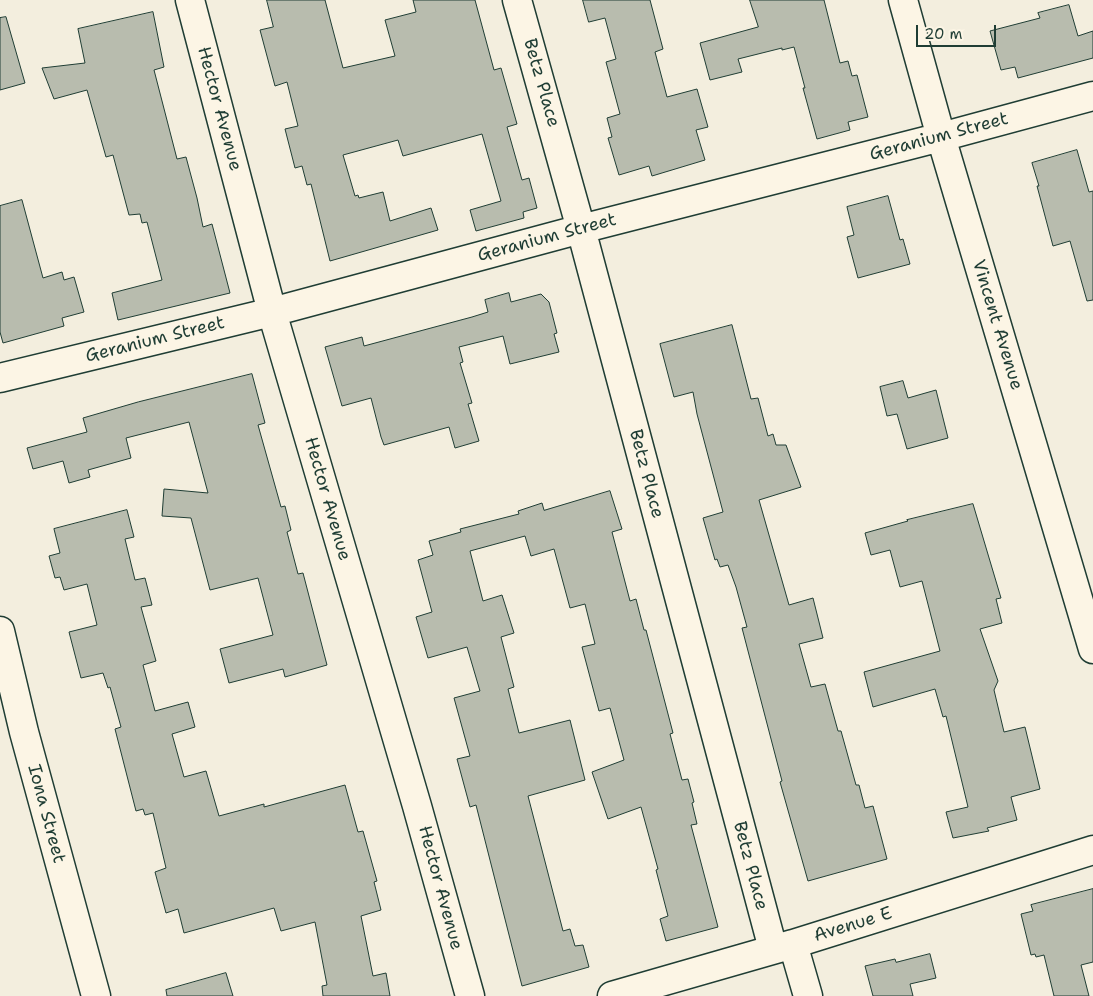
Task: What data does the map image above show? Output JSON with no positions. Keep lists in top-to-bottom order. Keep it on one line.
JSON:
{"streets":{"street":["Betz Place","Hector Avenue","Geranium Street","Vincent Avenue","Iona Street","Avenue E"]},"crossings":[["Betz Place","Geranium Street"],["Betz Place","Avenue E"],["Hector Avenue","Geranium Street"],["Geranium Street","Vincent Avenue"]],"scale_bar":"20 m"}
